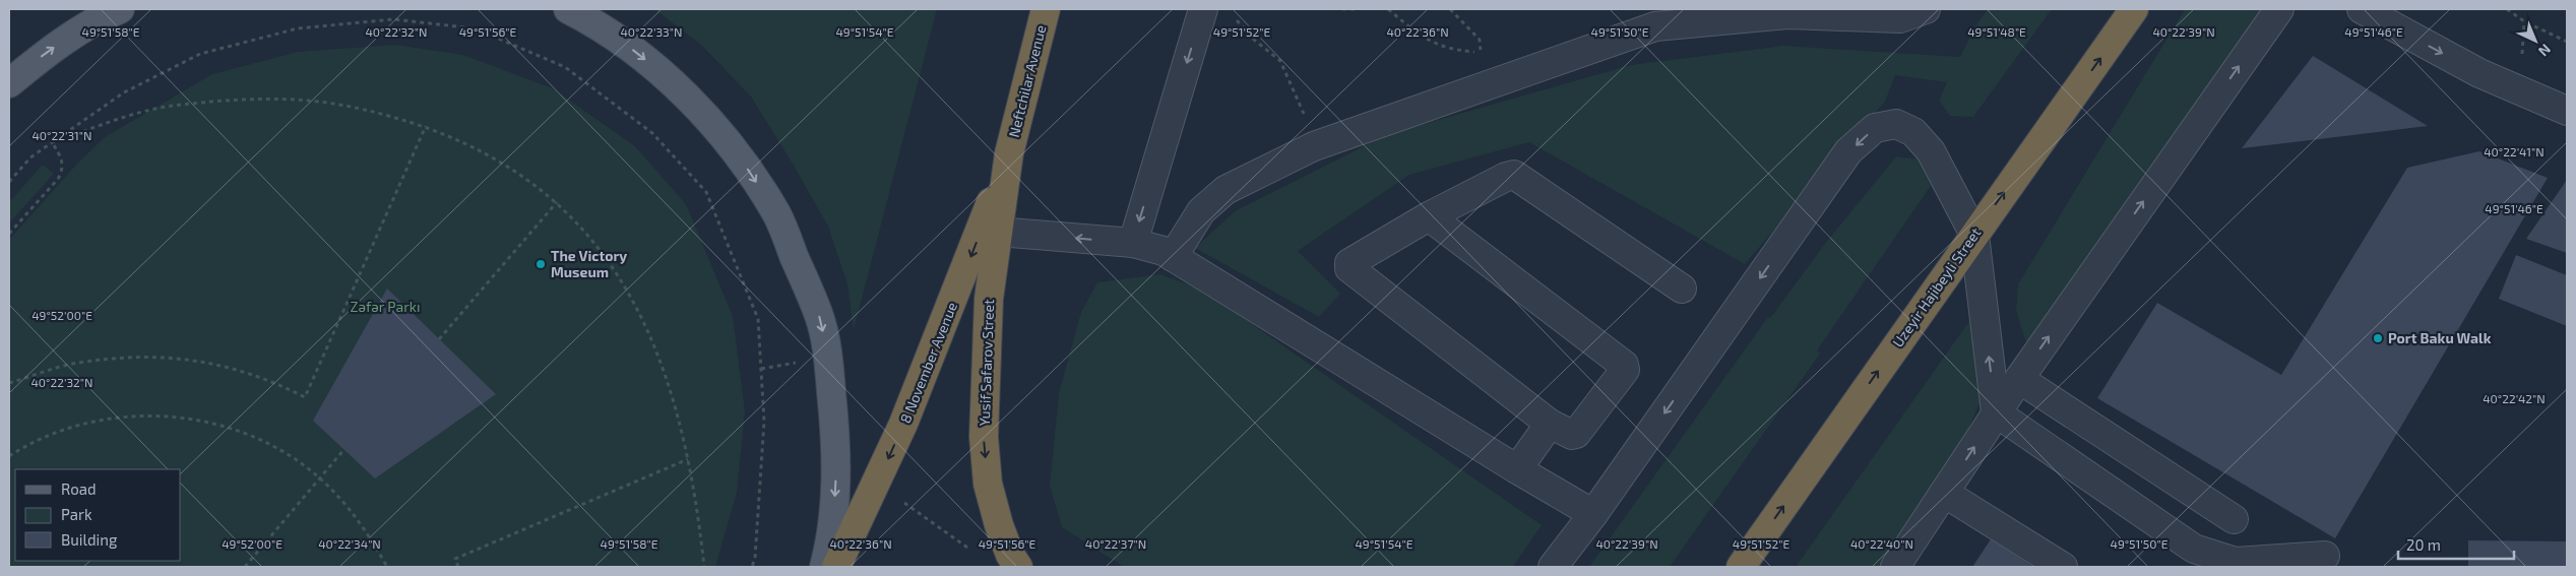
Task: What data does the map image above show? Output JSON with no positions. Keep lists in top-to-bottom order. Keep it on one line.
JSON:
{"streets":{"highway":["Neftchilar Avenue","Uzeyir Hajibeyli Street","8 November Avenue","Yusif Safarov Street"]},"crossings":[["Neftchilar Avenue","8 November Avenue"],["Neftchilar Avenue","Yusif Safarov Street"],["8 November Avenue","Yusif Safarov Street"]],"one_way":["Uzeyir Hajibeyli Street","8 November Avenue","Yusif Safarov Street"],"parks":["Zəfər Parkı"],"places":["The Victory Museum","Port Baku Walk"],"legend":["Road","Park","Building"],"scale_bar":"20 m","north":"bottom right","coordinates":["40°22'32\"N","40°22'33\"N","40°22'36\"N","40°22'39\"N","49°51'58\"E","49°51'56\"E","49°51'54\"E","49°51'52\"E","49°51'50\"E","49°51'48\"E","49°51'46\"E","40°22'31\"N","40°22'41\"N","49°52'00\"E","40°22'42\"N","40°22'34\"N","40°22'37\"N","40°22'40\"N"]}
